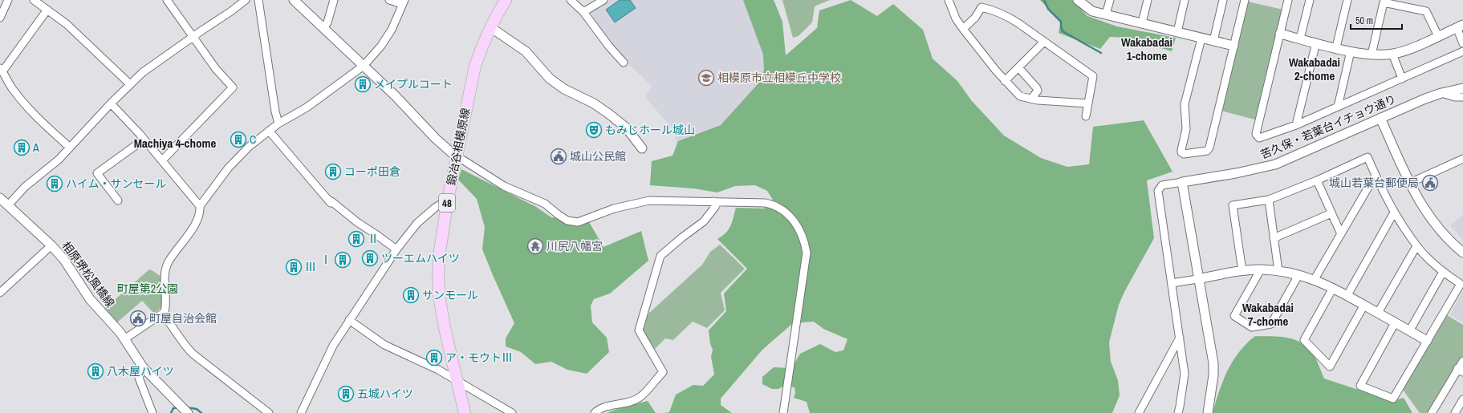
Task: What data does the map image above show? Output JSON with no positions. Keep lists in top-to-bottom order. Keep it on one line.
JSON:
{"streets":{"main road":["鍛冶谷相模原線","48"],"street":["苦久保・若葉台イチョウ通り","相原堺松風橋線"]},"districts":["Wakabadai 1-chome","Wakabadai 2-chome","Machiya 4-chome","Wakabadai 7-chome"],"parks":["町屋第2公園"],"places":{"school or university":["相模原市立相模丘中学校"],"building":["メイプルコート","C","A","コーポ田倉","ハイム・サンセール","Ⅱ","ツーエムハイツ","Ⅰ","Ⅲ","サンモール","ア・モウトⅢ","八木屋ハイツ","五城ハイツ"],"theatre":["もみじホール城山"],"public building":["城山公民館","城山若葉台郵便局","町屋自治会館"],"temple":["川尻八幡宮"]},"scale_bar":"50 m"}
